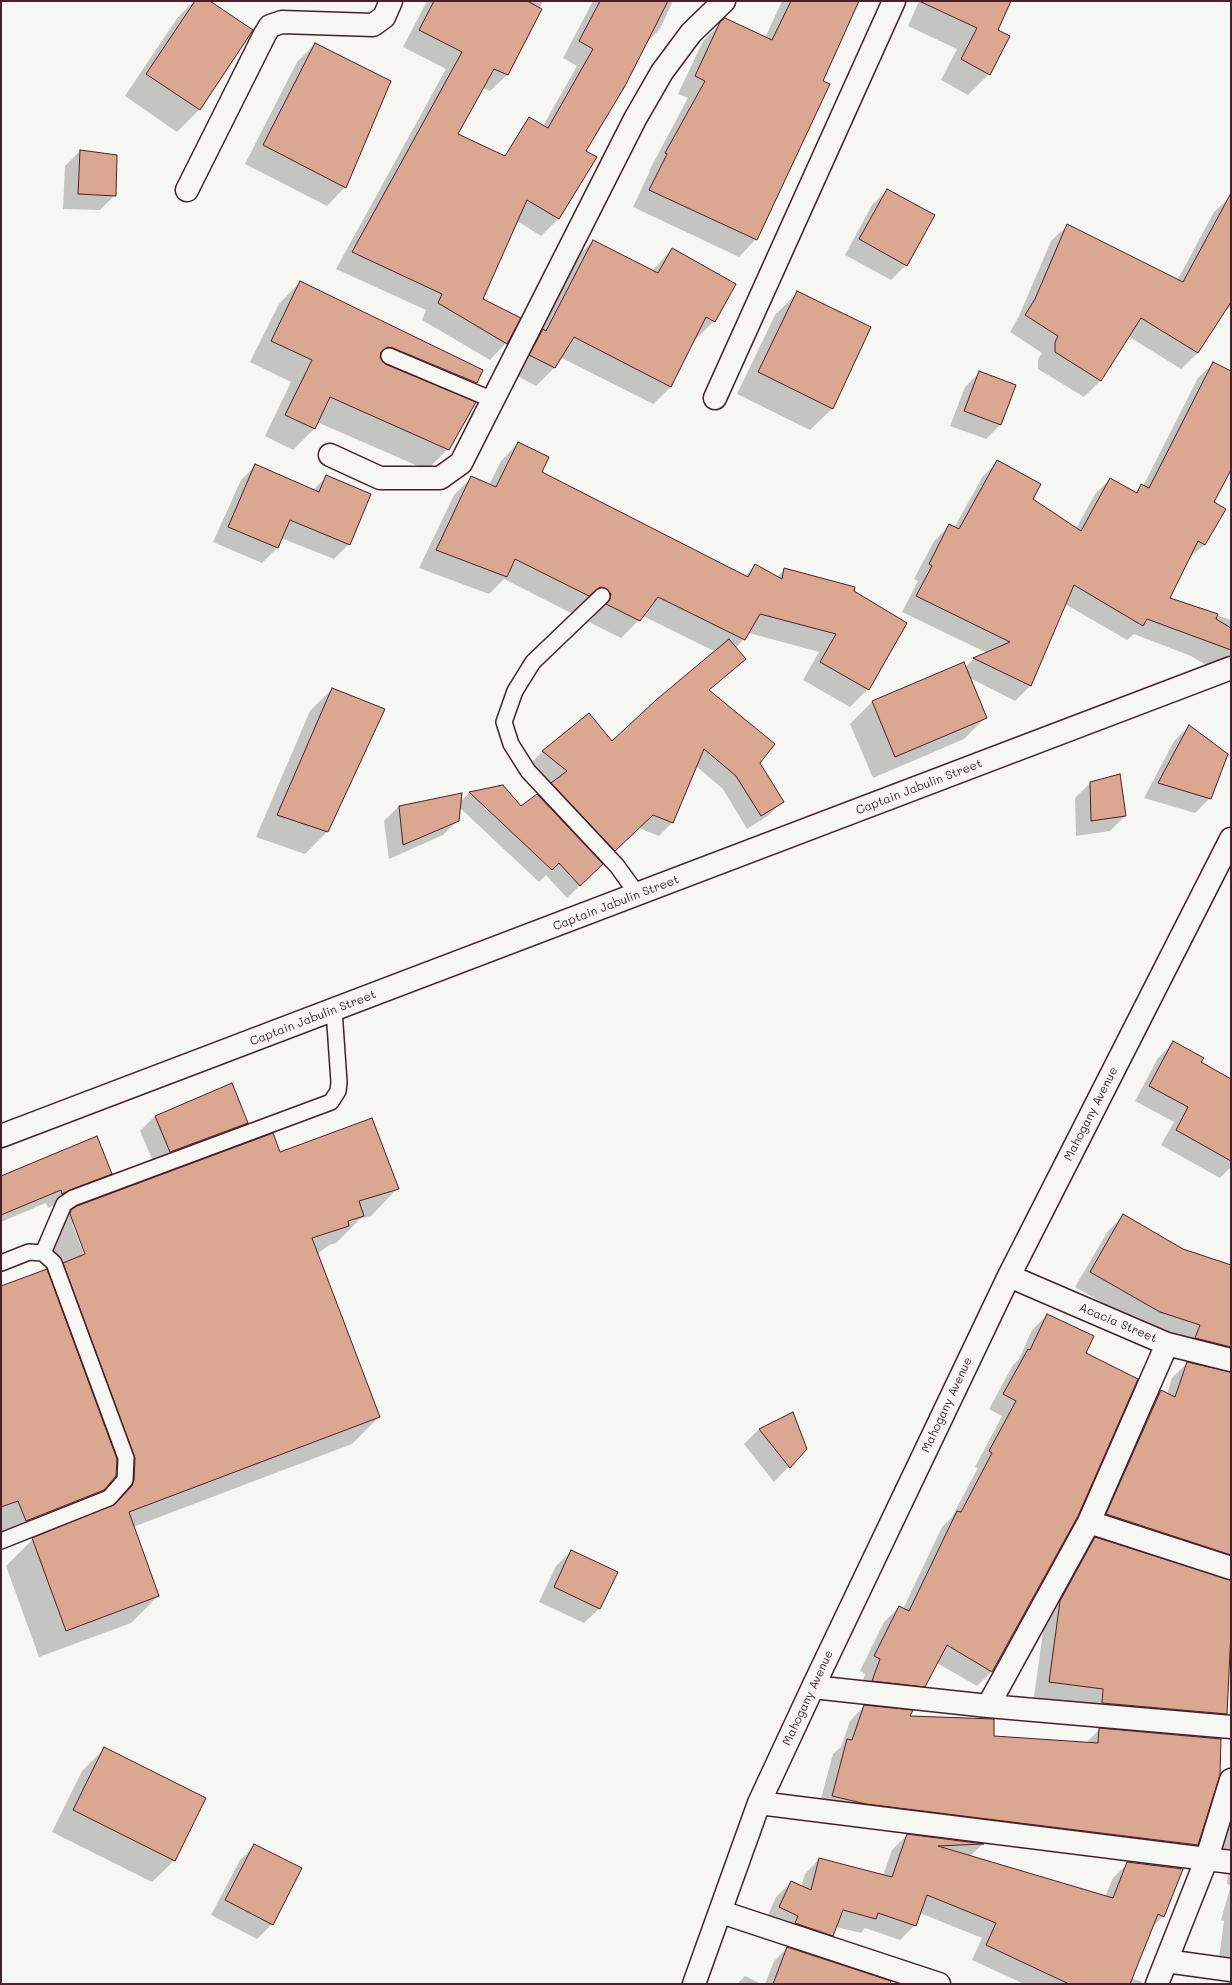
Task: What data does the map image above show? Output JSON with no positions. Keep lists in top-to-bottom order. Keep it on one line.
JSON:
{"streets":{"street":["Captain Jabulin Street","Mahogany Avenue","Acacia Street"]},"crossings":[["Mahogany Avenue","Acacia Street"]]}
